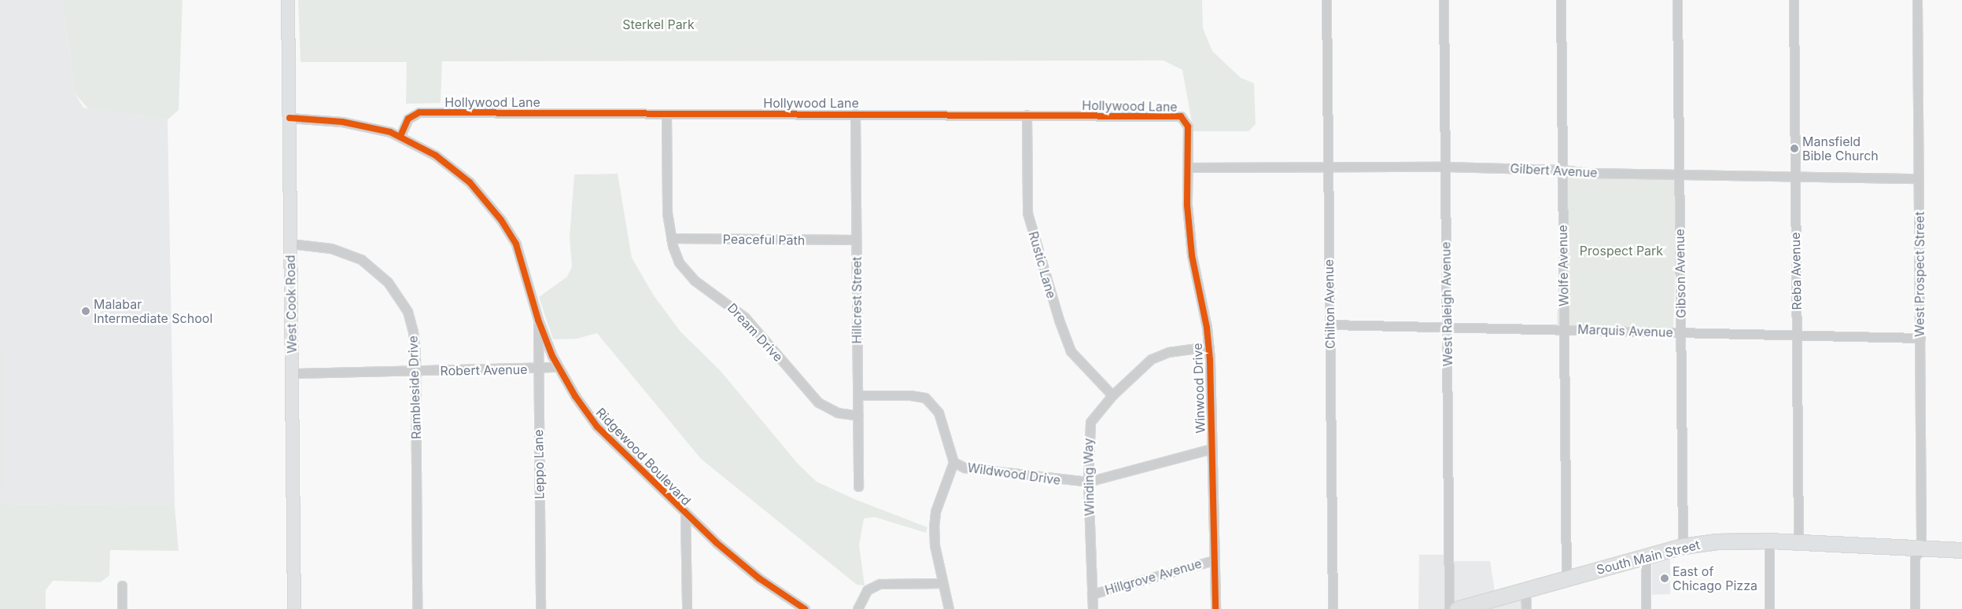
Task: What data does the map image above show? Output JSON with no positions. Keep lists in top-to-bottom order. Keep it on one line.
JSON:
{"streets":{"highway":["South Main Street"],"main road":["West Cook Road"],"street":["Hollywood Lane","Gilbert Avenue","Peaceful Path","Rustic Lane","Wolfe Avenue","Reba Avenue","Gibson Avenue","West Prospect Street","Hillcrest Street","Chilton Avenue","West Raleigh Avenue","Marquis Avenue","Dream Drive","Robert Avenue","Rambleside Drive","Winwood Drive","Ridgewood Boulevard","Leppo Lane","Wildwood Drive","Winding Way","Hillgrove Avenue"]},"crossings":[["Hollywood Lane","Gilbert Avenue"],["Hollywood Lane","Rustic Lane"],["Hollywood Lane","Hillcrest Street"],["Hollywood Lane","Dream Drive"],["Hollywood Lane","Winwood Drive"],["Hollywood Lane","Ridgewood Boulevard"],["Gilbert Avenue","Wolfe Avenue"],["Gilbert Avenue","Reba Avenue"],["Gilbert Avenue","Gibson Avenue"],["Gilbert Avenue","West Prospect Street"],["Gilbert Avenue","Chilton Avenue"],["Gilbert Avenue","West Raleigh Avenue"],["Gilbert Avenue","Winwood Drive"],["Peaceful Path","Hillcrest Street"],["Peaceful Path","Dream Drive"],["Rustic Lane","Winding Way"],["Wolfe Avenue","Marquis Avenue"],["Wolfe Avenue","South Main Street"],["Reba Avenue","Marquis Avenue"],["Reba Avenue","South Main Street"],["Gibson Avenue","Marquis Avenue"],["Gibson Avenue","South Main Street"],["West Prospect Street","Marquis Avenue"],["West Prospect Street","South Main Street"],["Hillcrest Street","Dream Drive"],["Hillcrest Street","Wildwood Drive"],["West Cook Road","Robert Avenue"],["West Cook Road","Rambleside Drive"],["West Cook Road","Ridgewood Boulevard"],["Chilton Avenue","Marquis Avenue"],["West Raleigh Avenue","Marquis Avenue"],["Robert Avenue","Rambleside Drive"],["Robert Avenue","Ridgewood Boulevard"],["Robert Avenue","Leppo Lane"],["Winwood Drive","Wildwood Drive"],["Winwood Drive","Winding Way"],["Winwood Drive","Hillgrove Avenue"],["Ridgewood Boulevard","Leppo Lane"],["Wildwood Drive","Winding Way"],["Winding Way","Hillgrove Avenue"]],"parks":["Sterkel Park","Prospect Park"],"places":["Mansfield Bible Church","Malabar Intermediate School","East of Chicago Pizza"]}
